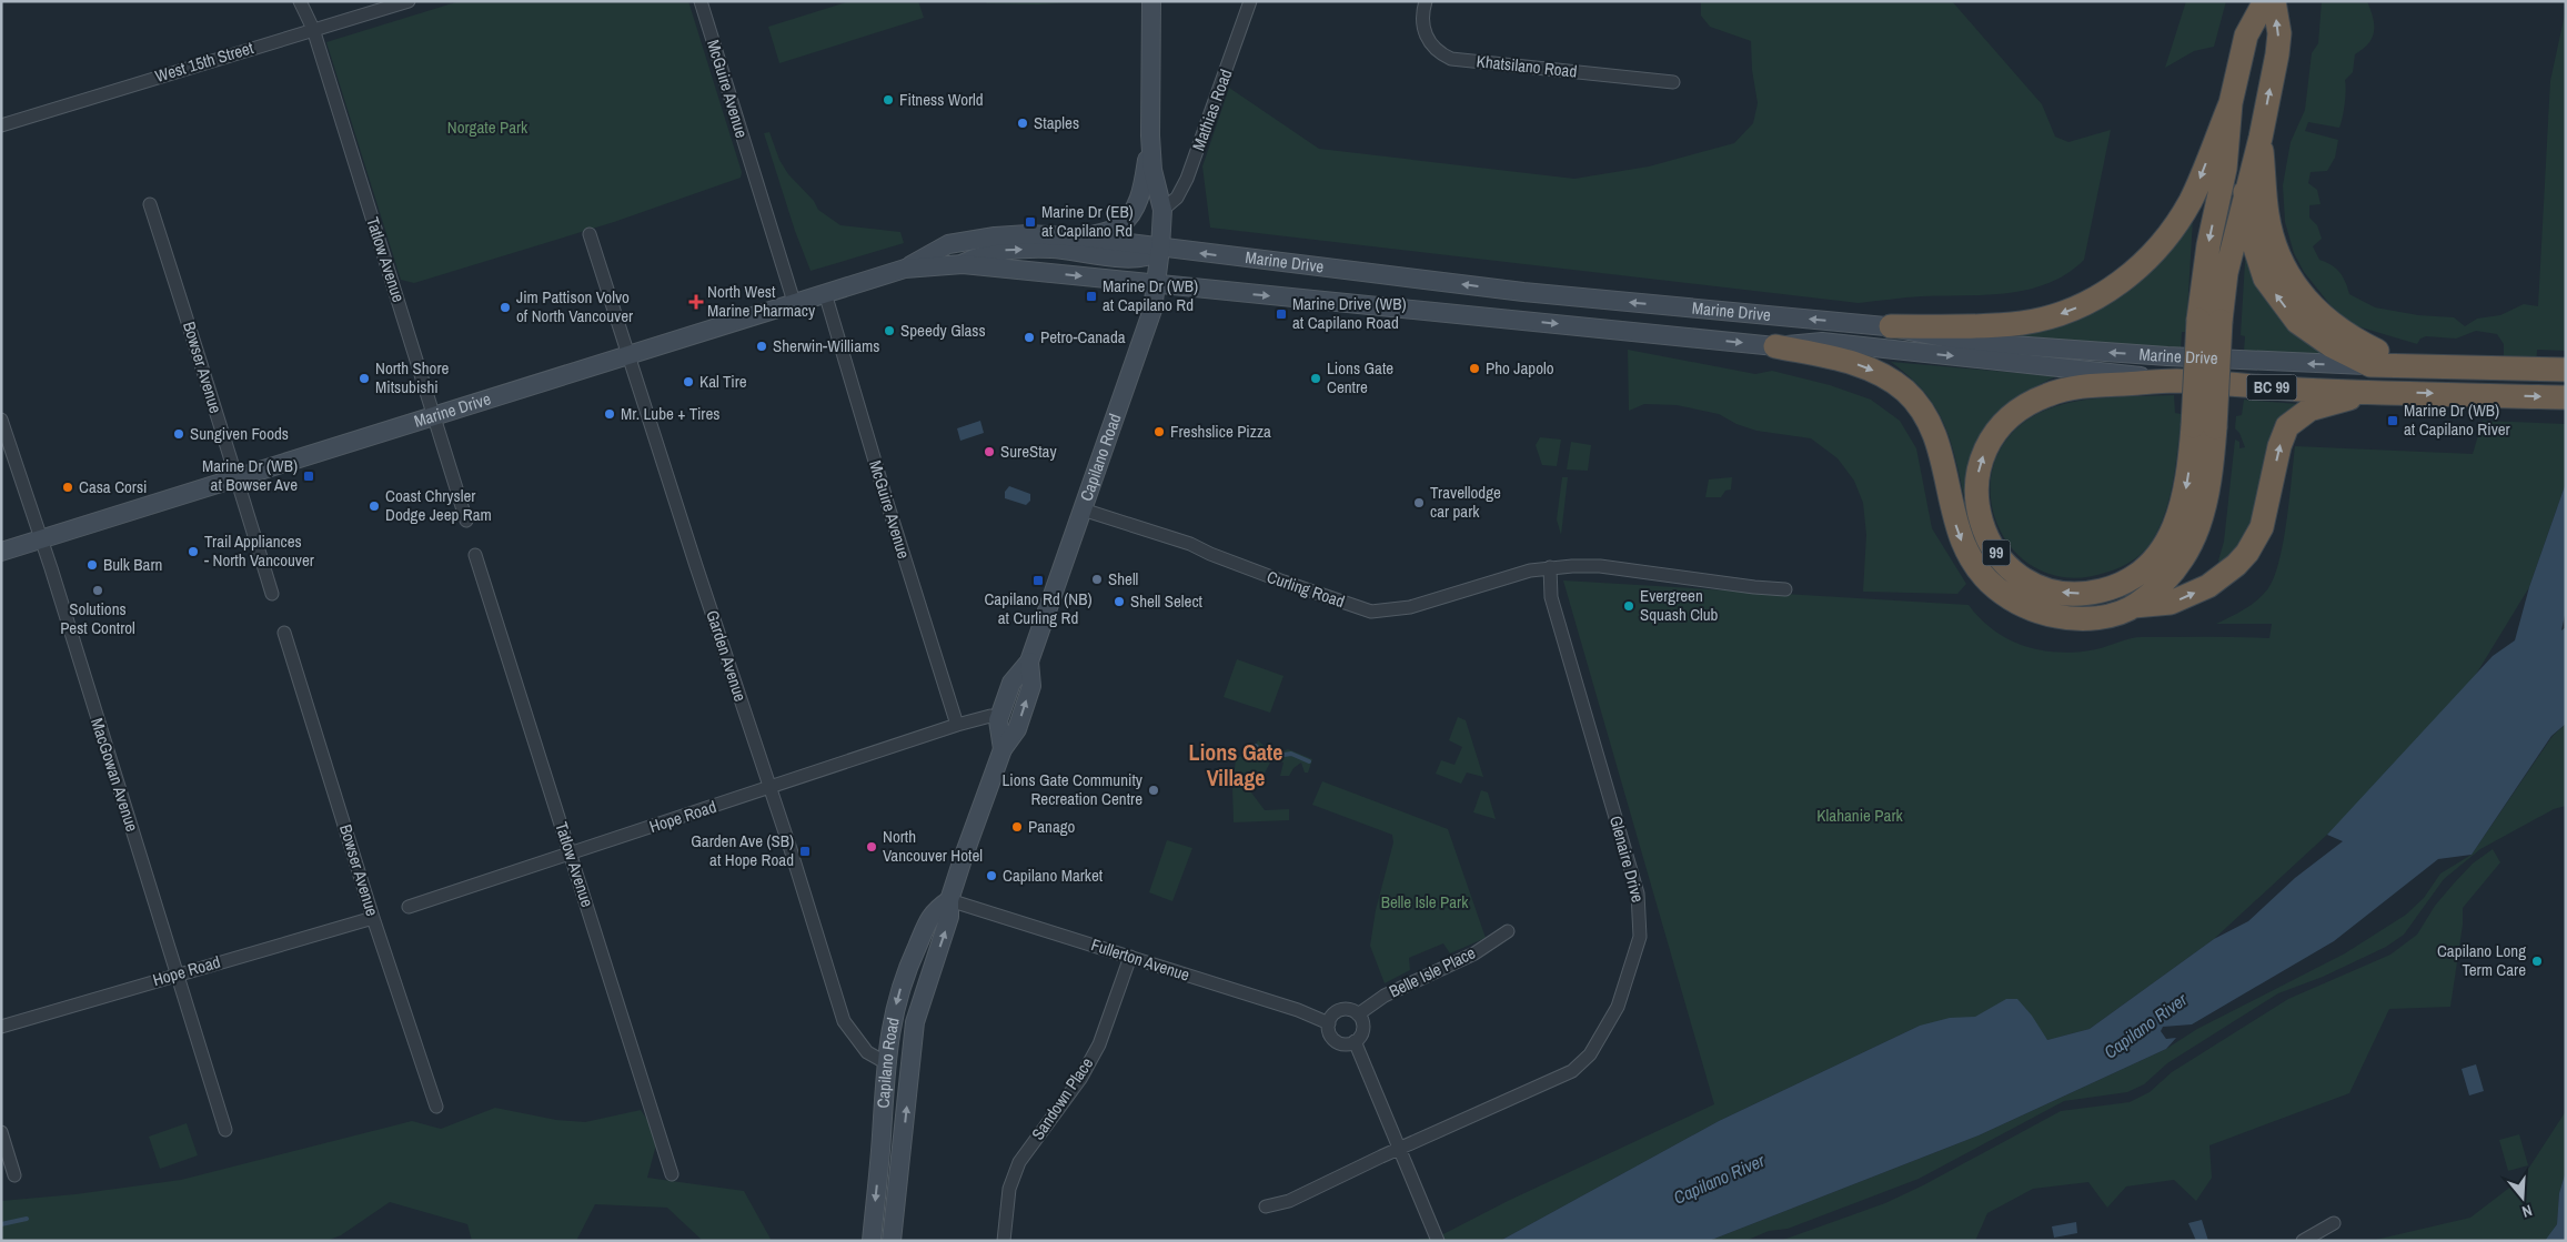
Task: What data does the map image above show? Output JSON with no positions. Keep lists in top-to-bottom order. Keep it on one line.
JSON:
{"streets":{"highway":["Marine Drive","BC 99","99"],"main road":["Capilano Road"],"street":["West 15th Street","Khatsilano Road","McGuire Avenue","Mathias Road","Tatlow Avenue","Bowser Avenue","Curling Road","Garden Avenue","MacGowan Avenue","Hope Road","Glenaire Drive","Fullerton Avenue","Belle Isle Place","Sandown Place"]},"crossings":[["West 15th Street","Tatlow Avenue"],["McGuire Avenue","Marine Drive"],["McGuire Avenue","Hope Road"],["Mathias Road","Capilano Road"],["Tatlow Avenue","Marine Drive"],["Tatlow Avenue","Hope Road"],["Marine Drive","Bowser Avenue"],["Marine Drive","Capilano Road"],["Marine Drive","99"],["Marine Drive","Garden Avenue"],["Marine Drive","MacGowan Avenue"],["Bowser Avenue","Hope Road"],["Capilano Road","Curling Road"],["Capilano Road","Garden Avenue"],["Capilano Road","Hope Road"],["Capilano Road","Fullerton Avenue"],["Curling Road","Glenaire Drive"],["Garden Avenue","Hope Road"],["MacGowan Avenue","Hope Road"],["Fullerton Avenue","Belle Isle Place"],["Fullerton Avenue","Sandown Place"]],"districts":["Lions Gate Village"],"water":["Capilano River"],"parks":["Norgate Park","Klahanie Park","Belle Isle Park"],"places":{"other":["Fitness World","Staples","Jim Pattison Volvo of North Vancouver","Speedy Glass","Petro-Canada","Sherwin-Williams","Pho Japolo","North Shore Mitsubishi","Lions Gate Centre","Kal Tire","Mr. Lube + Tires","Freshslice Pizza","Sungiven Foods","SureStay","Casa Corsi","Travellodge car park","Coast Chrysler Dodge Jeep Ram","Trail Appliances - North Vancouver","Bulk Barn","Shell","Solutions Pest Control","Shell Select","Evergreen Squash Club","Lions Gate Community Recreation Centre","Panago","North Vancouver Hotel","Capilano Market","Capilano Long Term Care"],"transit":["Marine Dr (EB) at Capilano Rd","Marine Dr (WB) at Capilano Rd","Marine Drive (WB) at Capilano Road","Marine Dr (WB) at Capilano River","Marine Dr (WB) at Bowser Ave","Capilano Rd (NB) at Curling Rd","Garden Ave (SB) at Hope Road"],"health":["North West Marine Pharmacy"]},"north":"bottom"}
